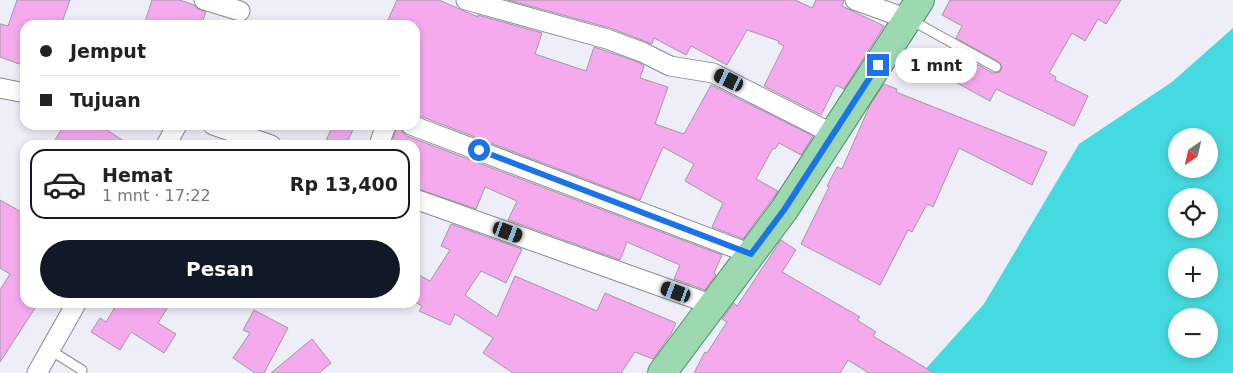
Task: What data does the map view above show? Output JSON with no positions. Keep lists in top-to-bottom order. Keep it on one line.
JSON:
{"north":"bottom left","page":{"banner":["Jemput","Tujuan"],"bubble":"1 mnt","map_buttons":["+","−"],"list":[{"name":"Hemat","note":"1 mnt · 17:22","value":"Rp 13,400"}],"buttons":"Pesan"}}
